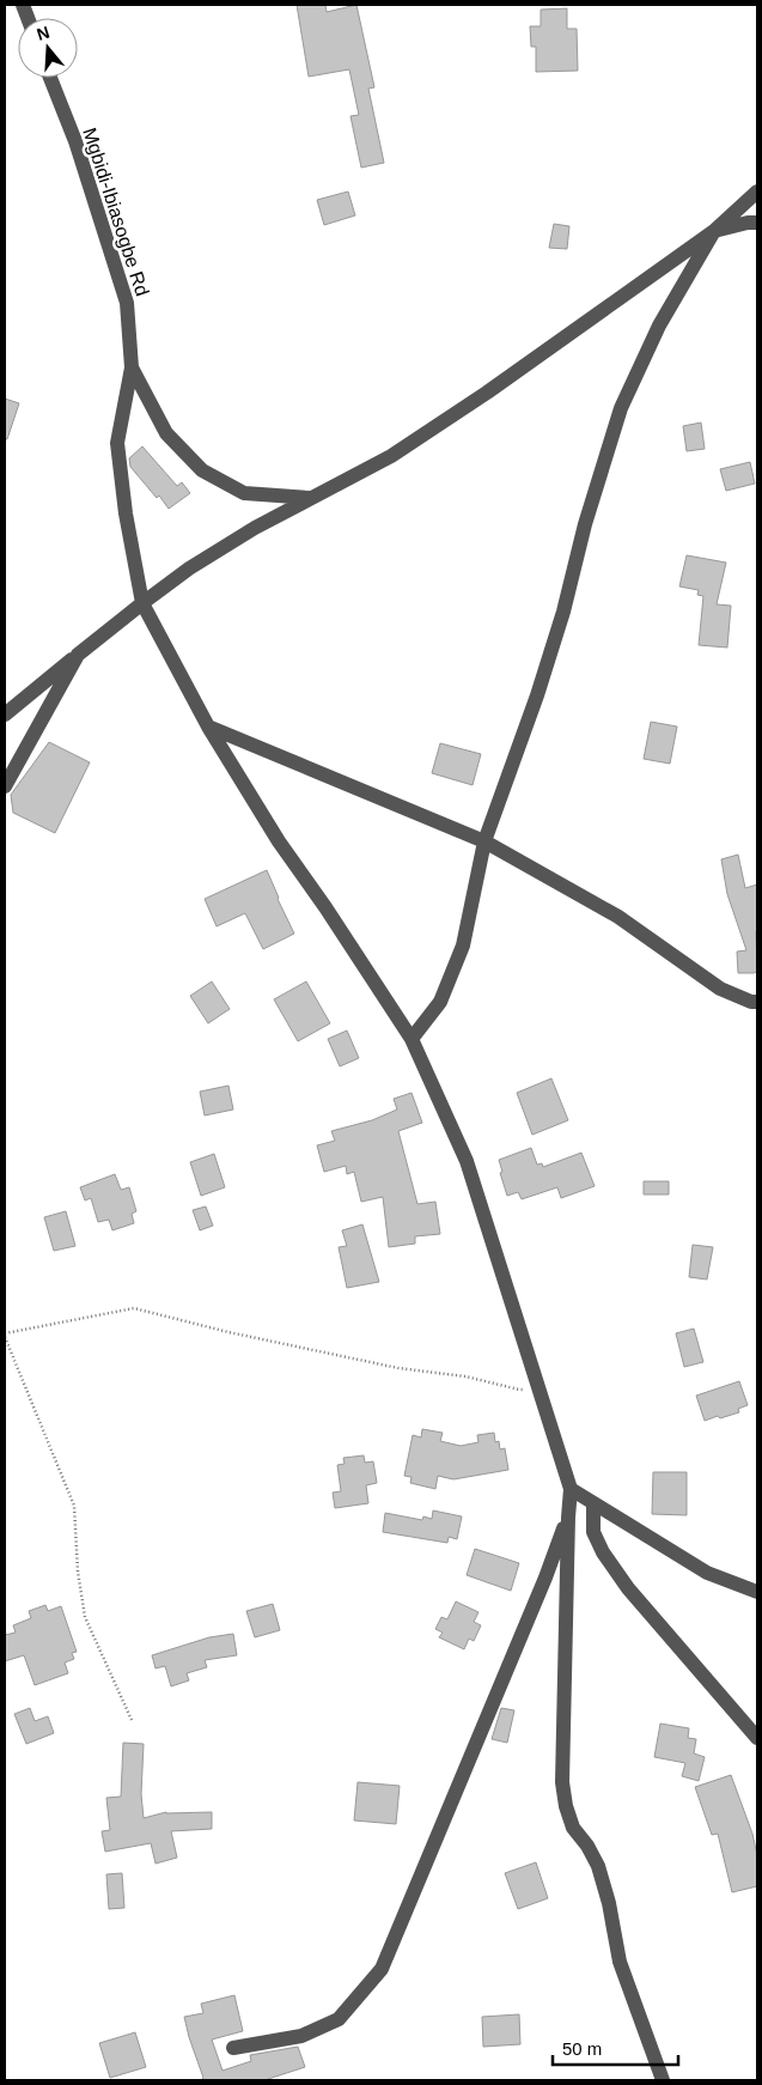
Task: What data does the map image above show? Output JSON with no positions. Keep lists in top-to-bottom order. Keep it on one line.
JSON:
{"streets":{"street":["Mgbidi-Ibiasogbe Rd"]},"scale_bar":"50 m","north":"top"}
